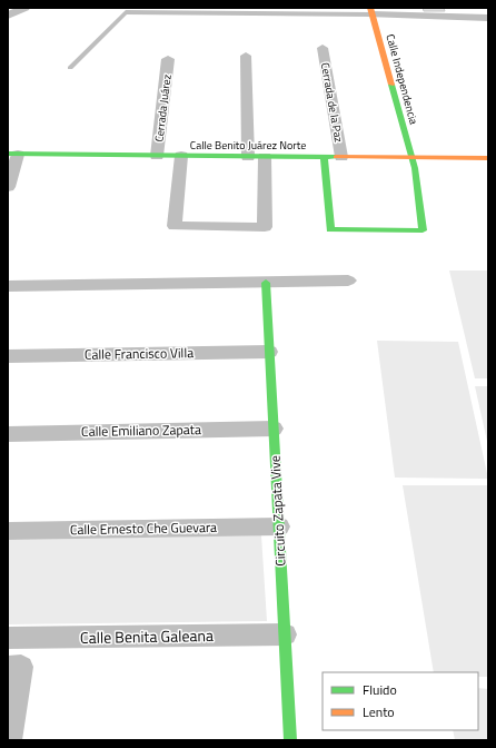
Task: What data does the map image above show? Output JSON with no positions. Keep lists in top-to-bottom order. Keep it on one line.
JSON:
{"streets":{"street":["Calle Independencia","Cerrada de la Paz","Cerrada Juárez","Calle Benito Juárez Norte","Calle Francisco Villa","Calle Emiliano Zapata","Circuito Zapata Vive","Calle Ernesto Che Guevara","Calle Benita Galeana"]},"crossings":[["Calle Independencia","Calle Benito Juárez Norte"],["Cerrada de la Paz","Calle Benito Juárez Norte"],["Cerrada Juárez","Calle Benito Juárez Norte"],["Calle Francisco Villa","Circuito Zapata Vive"],["Calle Emiliano Zapata","Circuito Zapata Vive"],["Circuito Zapata Vive","Calle Ernesto Che Guevara"],["Circuito Zapata Vive","Calle Benita Galeana"]],"legend":["Fluido","Lento"]}
